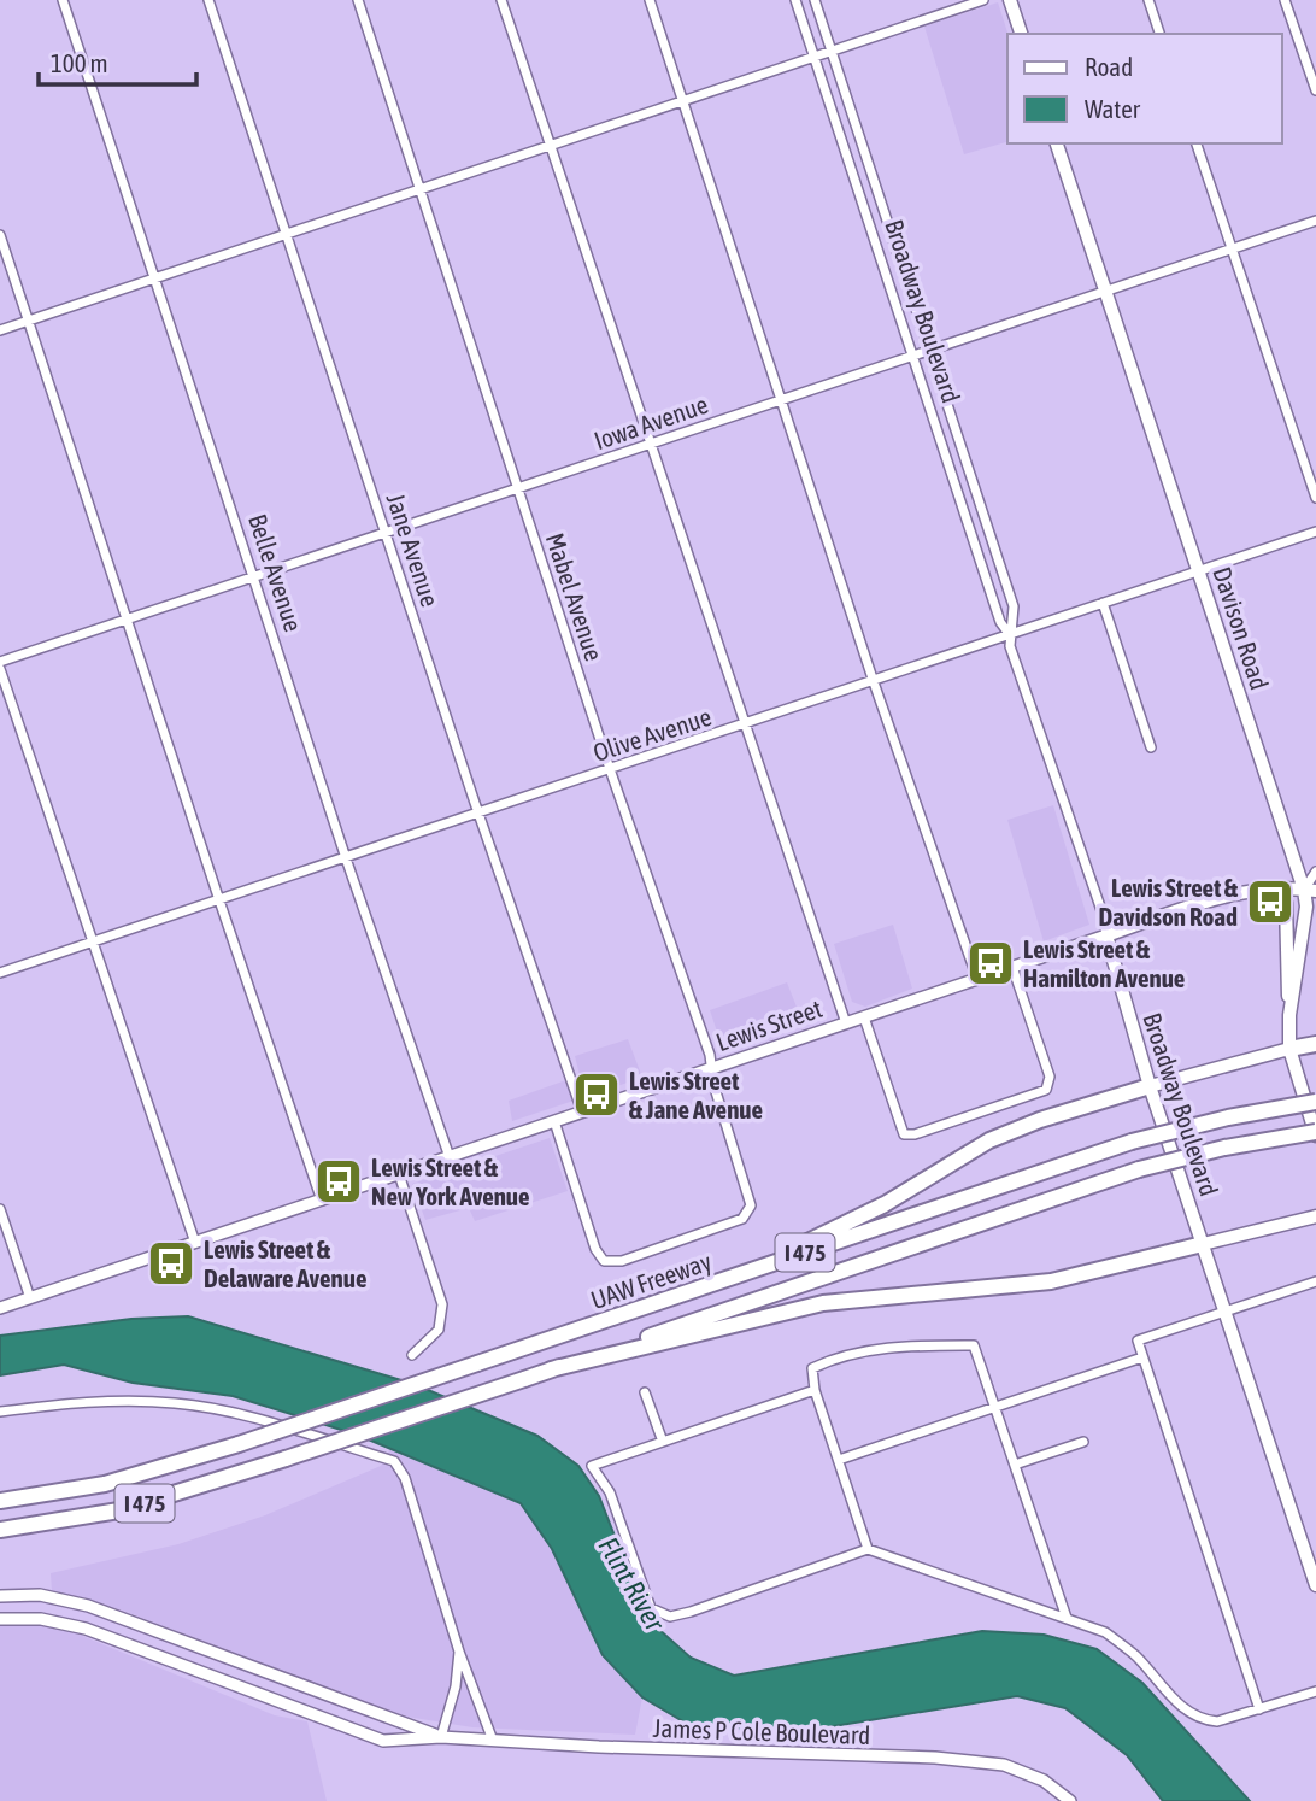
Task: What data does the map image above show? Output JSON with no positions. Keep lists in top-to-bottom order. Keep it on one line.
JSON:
{"streets":{"highway":["I 475","UAW Freeway"],"main road":["Broadway Boulevard","Davison Road","Lewis Street"],"street":["Iowa Avenue","Jane Avenue","Belle Avenue","Mabel Avenue","Olive Avenue","James P Cole Boulevard"]},"crossings":[["Broadway Boulevard","Iowa Avenue"],["Broadway Boulevard","Olive Avenue"],["Broadway Boulevard","Lewis Street"],["Iowa Avenue","Jane Avenue"],["Iowa Avenue","Belle Avenue"],["Iowa Avenue","Mabel Avenue"],["Iowa Avenue","Davison Road"],["Jane Avenue","Olive Avenue"],["Jane Avenue","Lewis Street"],["Belle Avenue","Olive Avenue"],["Belle Avenue","Lewis Street"],["Mabel Avenue","Olive Avenue"],["Mabel Avenue","Lewis Street"],["Davison Road","Olive Avenue"],["Davison Road","Lewis Street"],["Davison Road","UAW Freeway"]],"water":["Flint River"],"places":{"bus stop":["Lewis Street & Davidson Road","Lewis Street & Hamilton Avenue","Lewis Street & Jane Avenue","Lewis Street & New York Avenue","Lewis Street & Delaware Avenue"]},"legend":["Road","Water"],"scale_bar":"100 m"}
